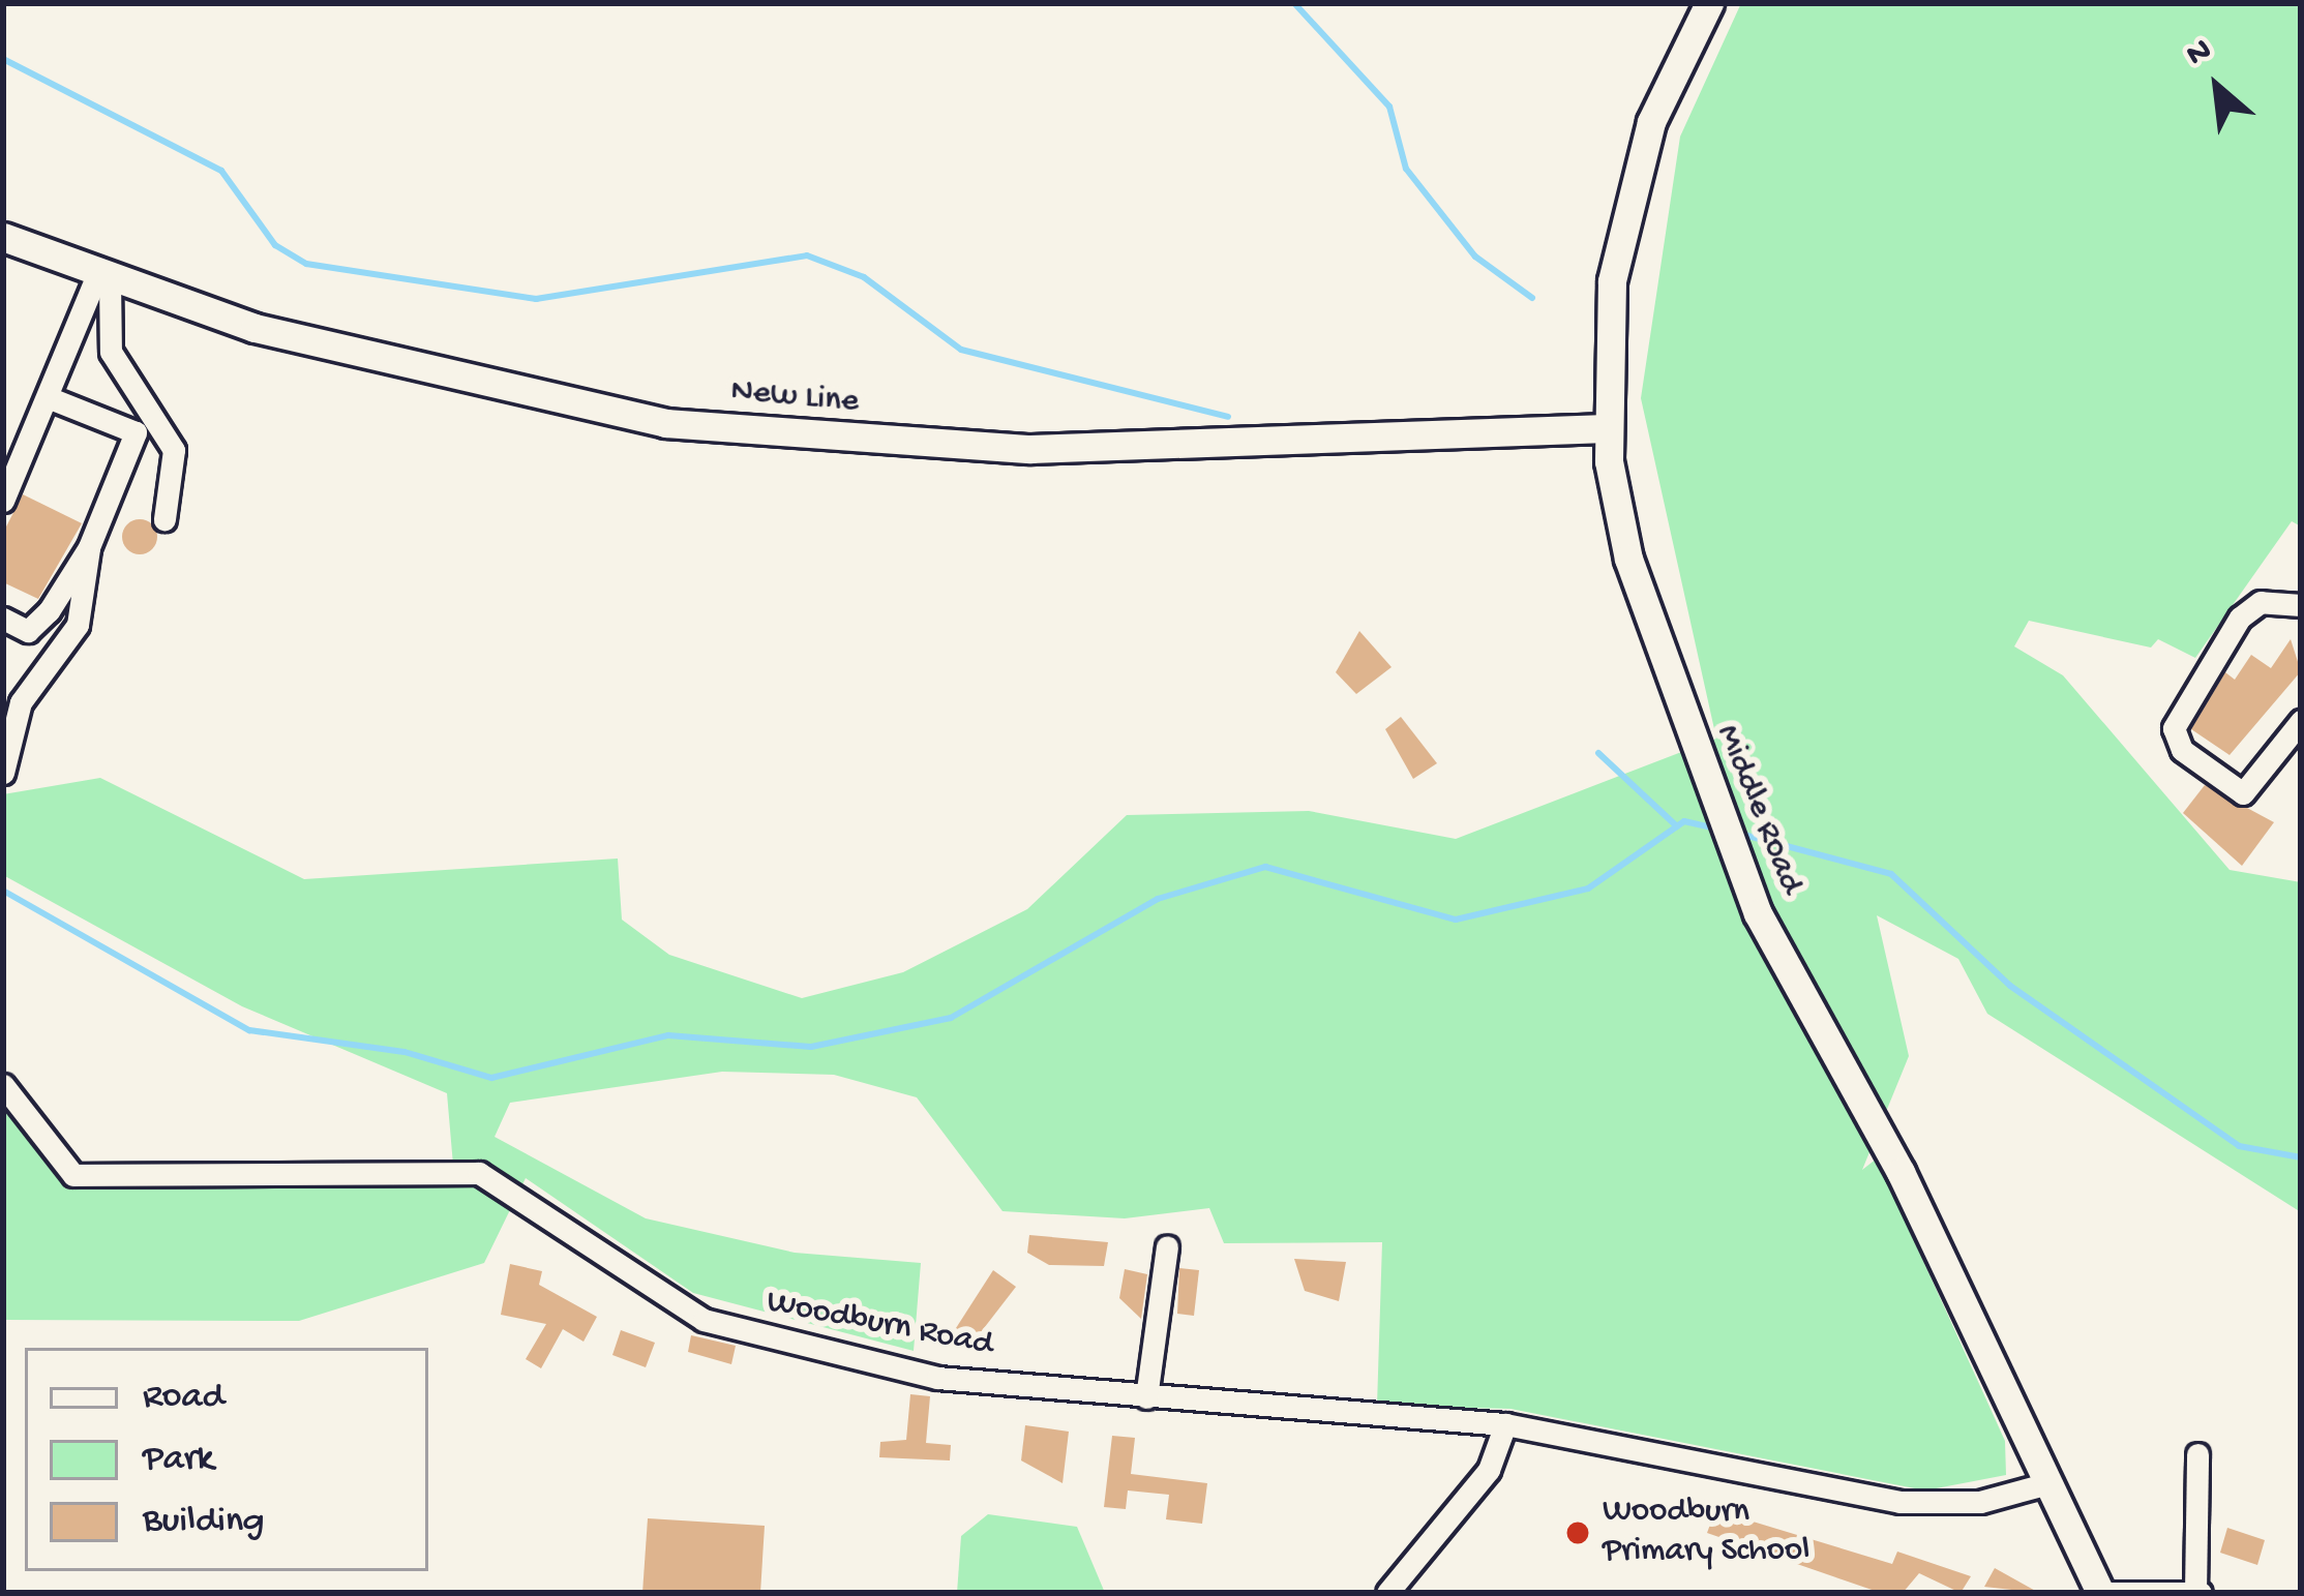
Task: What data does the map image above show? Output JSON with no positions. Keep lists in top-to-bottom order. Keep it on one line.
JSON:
{"streets":{"main road":["New Line","Middle Road"],"street":["Woodburn Road"]},"crossings":[["New Line","Middle Road"],["Middle Road","Woodburn Road"]],"places":["Woodburn Primary School"],"legend":["Road","Park","Building"],"north":"top left"}
